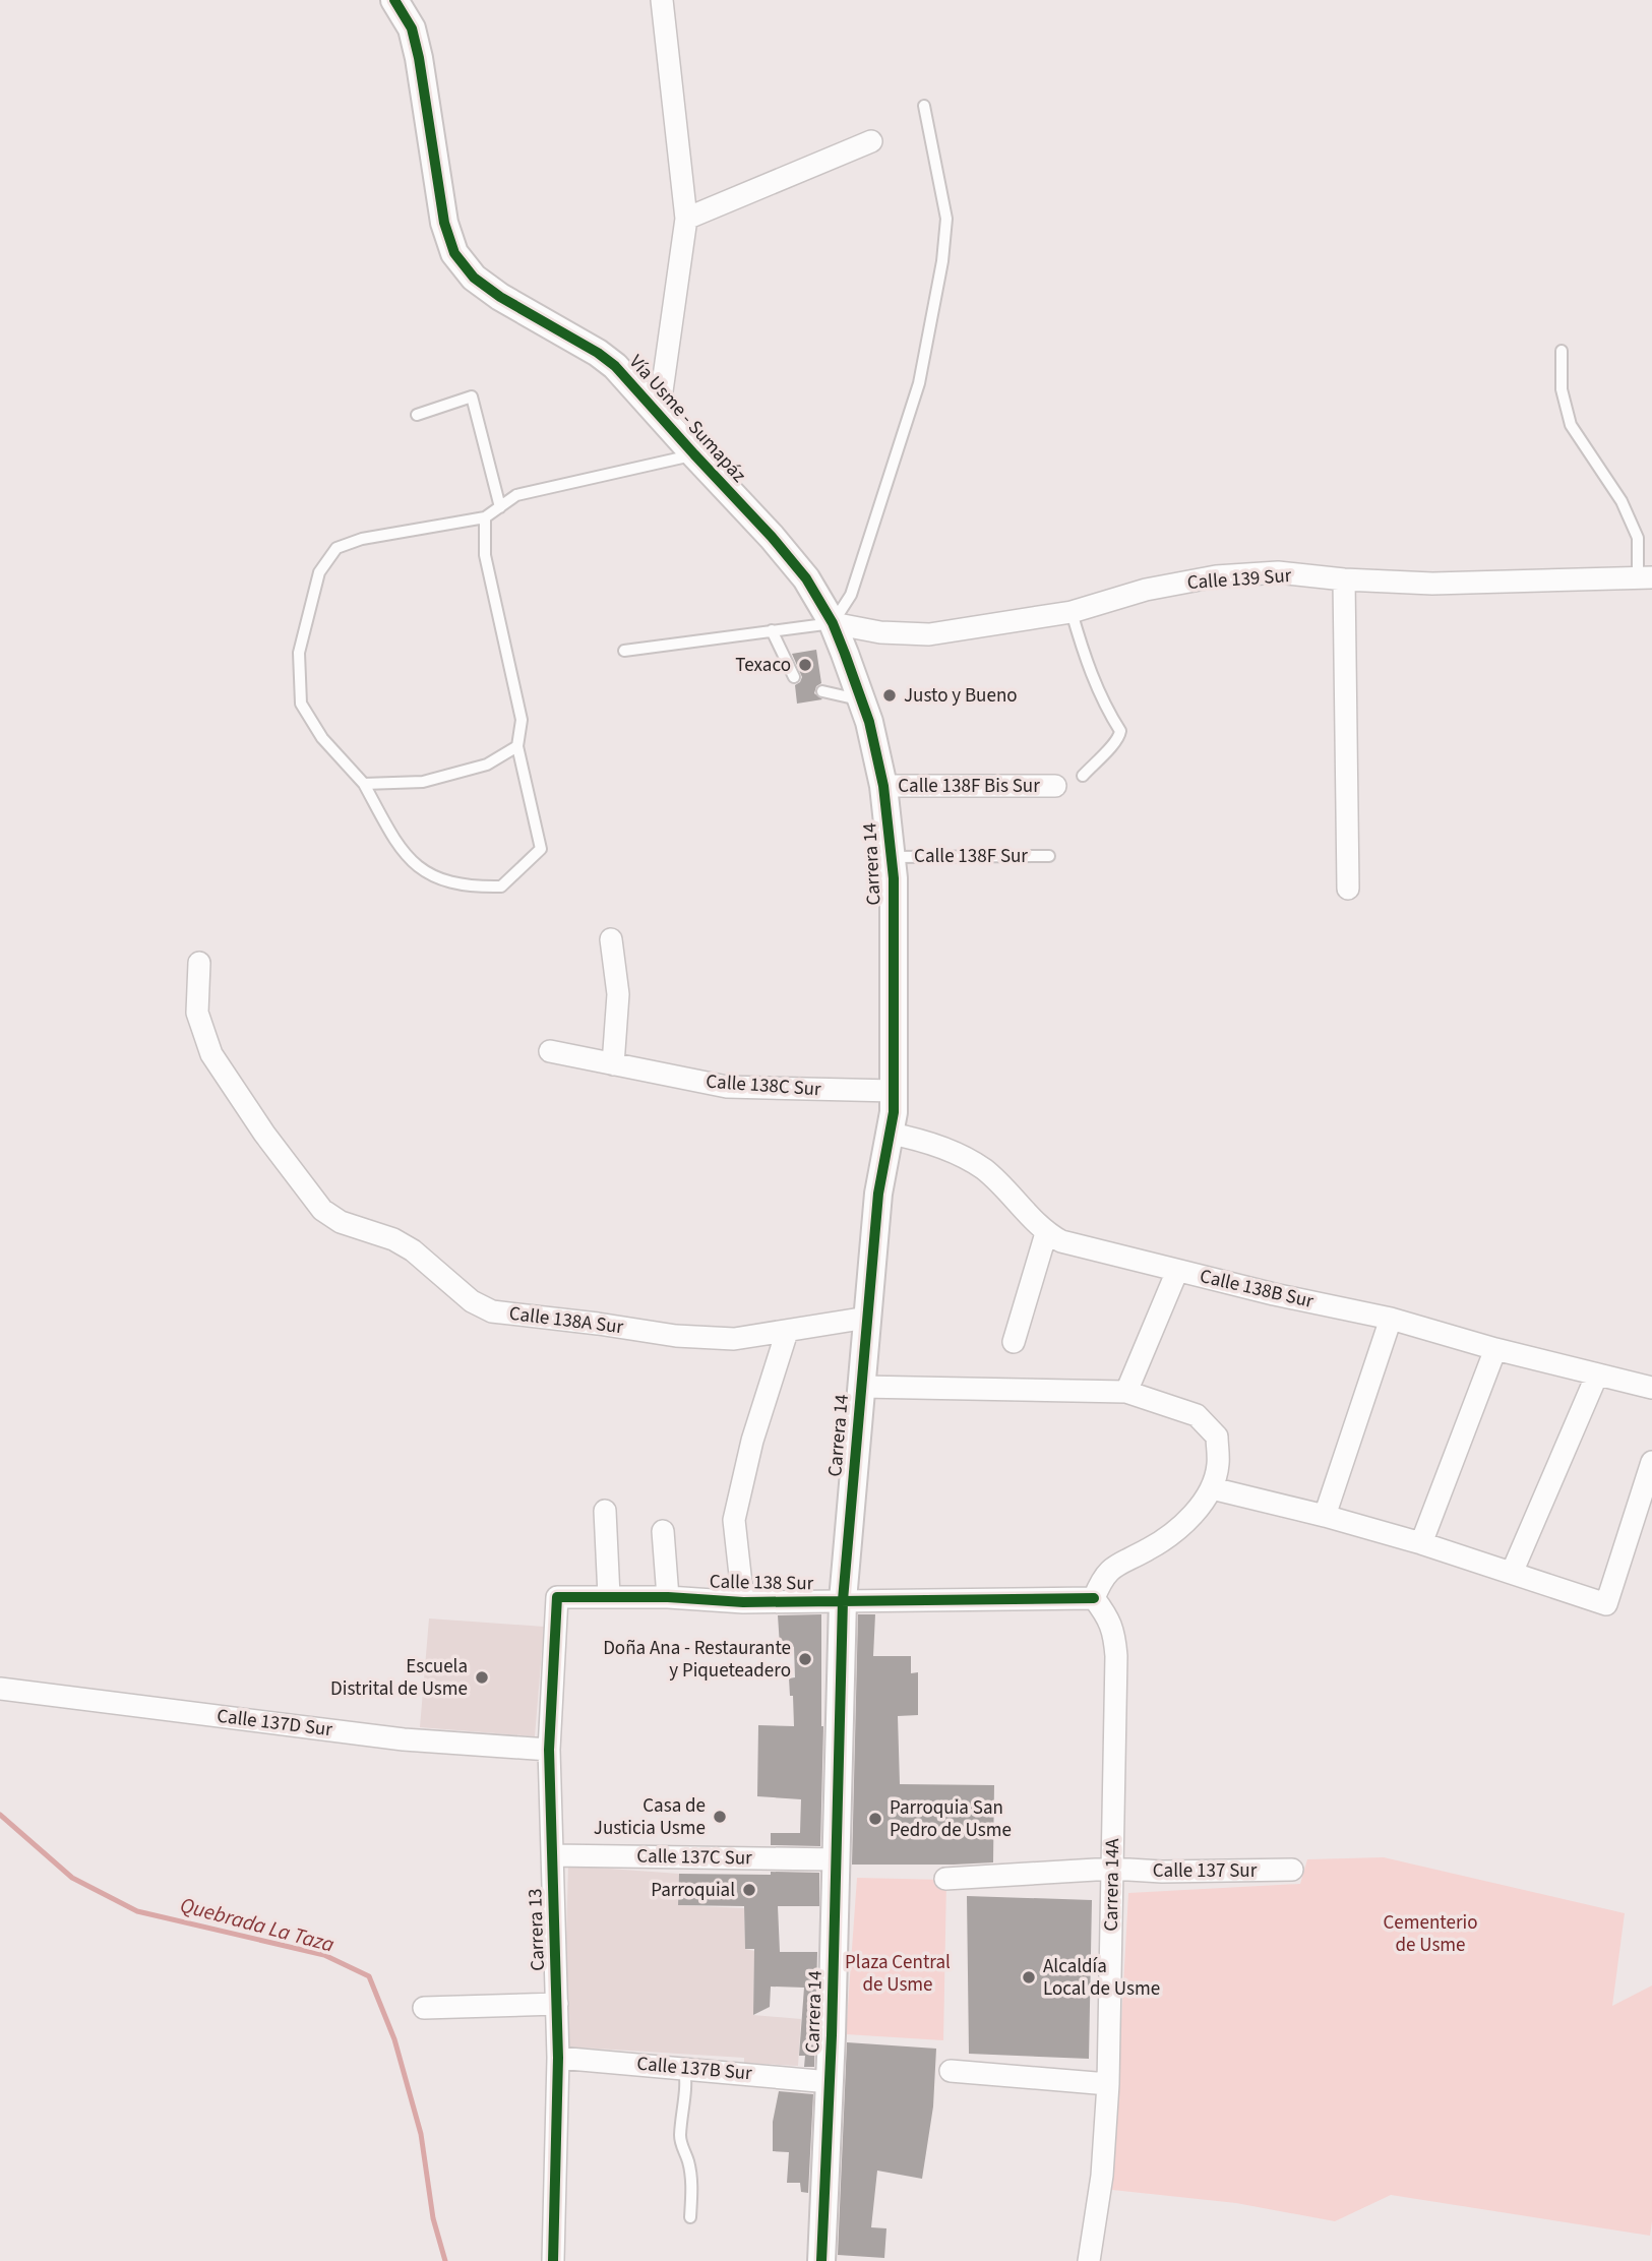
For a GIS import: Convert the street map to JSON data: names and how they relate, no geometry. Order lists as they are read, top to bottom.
{
  "streets": {
    "street": [
      "Vía Usme - Sumapáz",
      "Calle 139 Sur",
      "Calle 138F Bis Sur",
      "Carrera 14",
      "Calle 138C Sur",
      "Calle 138B Sur",
      "Calle 138A Sur",
      "Calle 138 Sur",
      "Calle 137D Sur",
      "Calle 137C Sur",
      "Calle 137 Sur",
      "Carrera 14A",
      "Carrera 13",
      "Calle 137B Sur"
    ],
    "lane": ["Calle 138F Sur"]
  },
  "crossings": [
    ["Vía Usme - Sumapáz", "Calle 139 Sur"],
    ["Vía Usme - Sumapáz", "Carrera 14"],
    ["Calle 139 Sur", "Carrera 14"],
    ["Calle 138F Bis Sur", "Carrera 14"],
    ["Calle 138F Sur", "Carrera 14"],
    ["Carrera 14", "Calle 138C Sur"],
    ["Carrera 14", "Calle 138B Sur"],
    ["Carrera 14", "Calle 138A Sur"],
    ["Carrera 14", "Calle 138 Sur"],
    ["Carrera 14", "Calle 137C Sur"],
    ["Carrera 14", "Calle 137B Sur"],
    ["Calle 138 Sur", "Carrera 14A"],
    ["Calle 138 Sur", "Carrera 13"],
    ["Calle 137D Sur", "Carrera 13"],
    ["Calle 137C Sur", "Carrera 13"],
    ["Calle 137 Sur", "Carrera 14A"],
    ["Carrera 13", "Calle 137B Sur"]
  ],
  "water": ["Quebrada La Taza"],
  "parks": ["Cementerio de Usme", "Plaza Central de Usme"],
  "places": [
    "Texaco",
    "Justo y Bueno",
    "Doña Ana - Restaurante y Piqueteadero",
    "Escuela Distrital de Usme",
    "Casa de Justicia Usme",
    "Parroquia San Pedro de Usme",
    "Parroquial",
    "Alcaldía Local de Usme"
  ]
}
